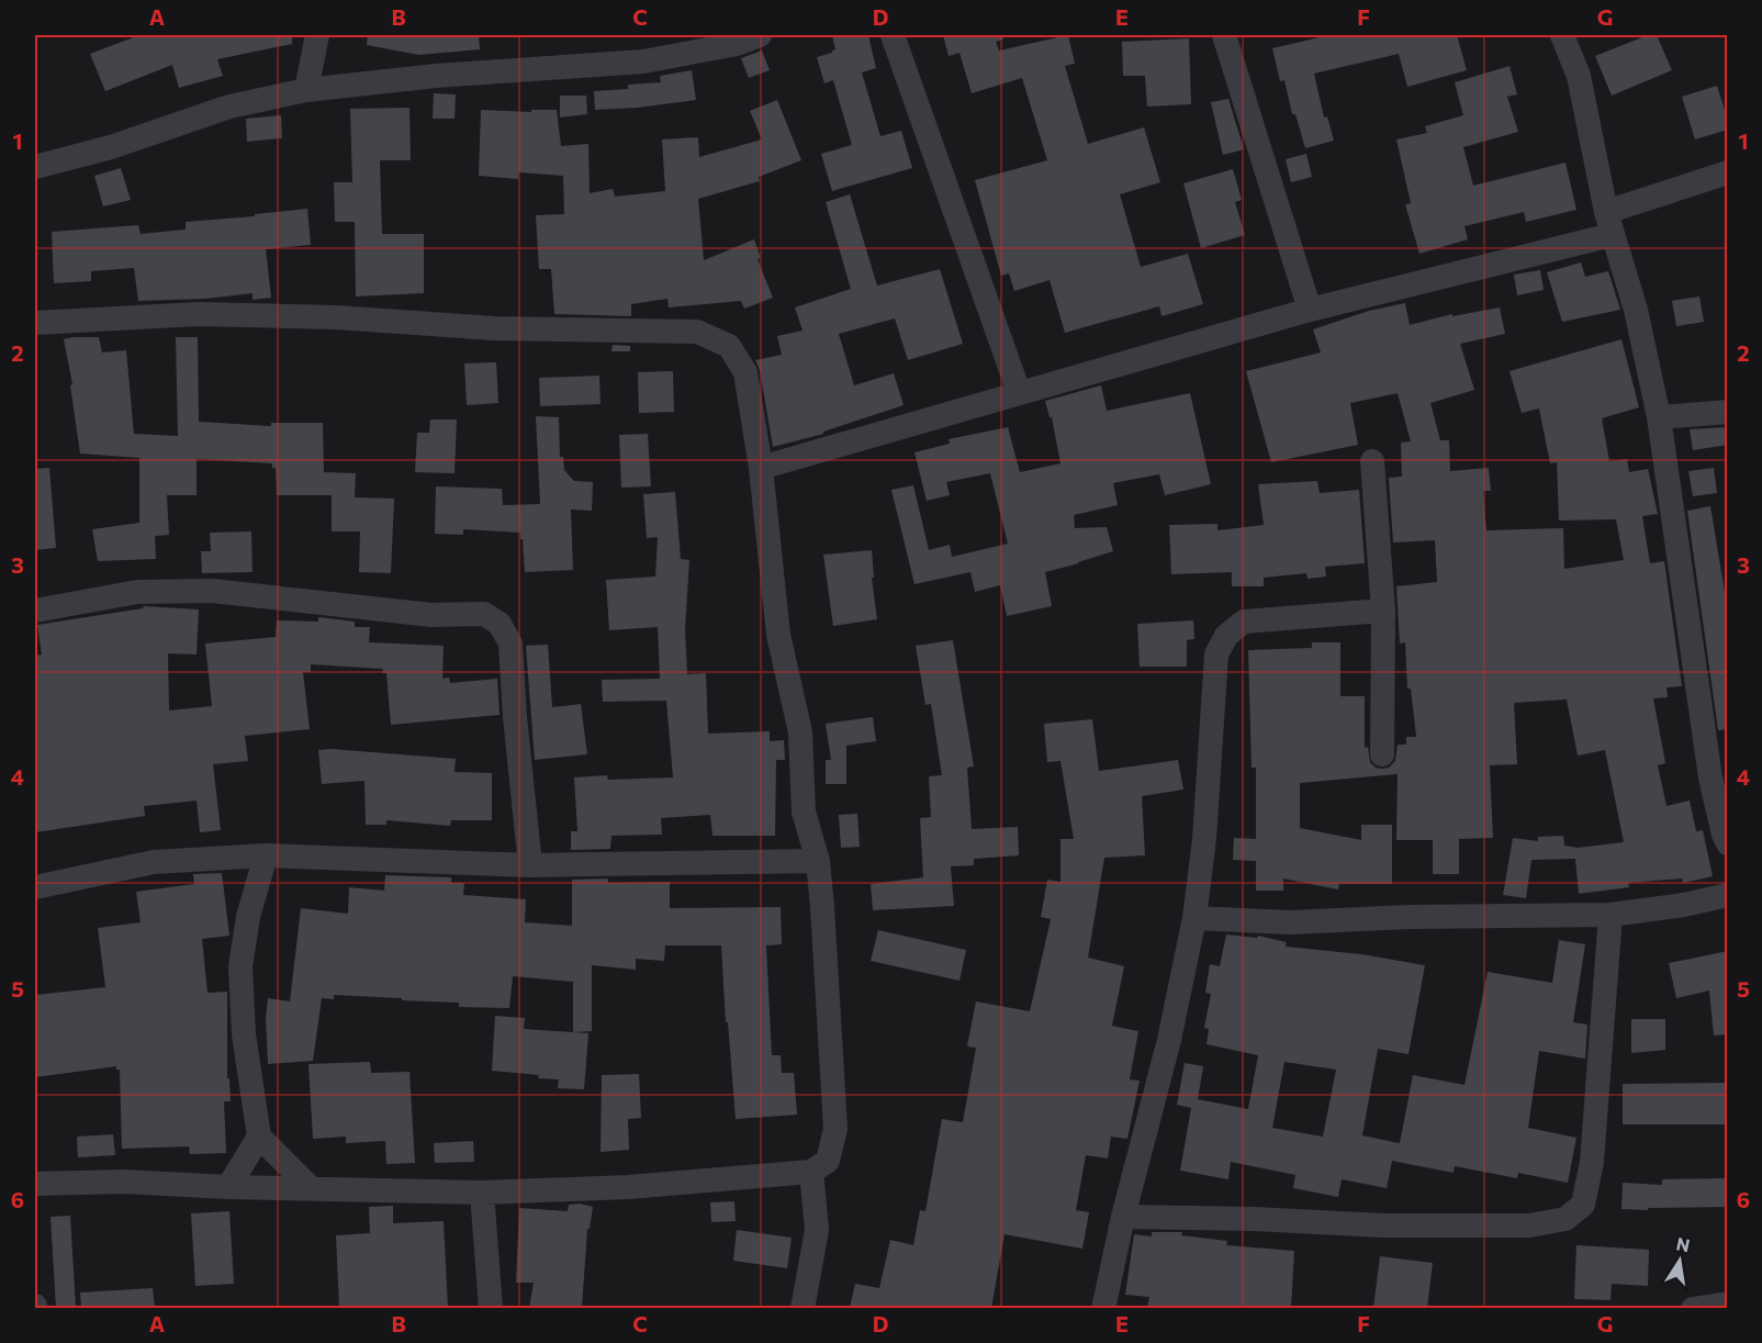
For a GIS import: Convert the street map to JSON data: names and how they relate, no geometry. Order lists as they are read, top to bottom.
{
  "north": "top",
  "grid": {
    "columns": [
      "A",
      "B",
      "C",
      "D",
      "E",
      "F",
      "G"
    ],
    "rows": [
      "1",
      "2",
      "3",
      "4",
      "5",
      "6"
    ]
  }
}
